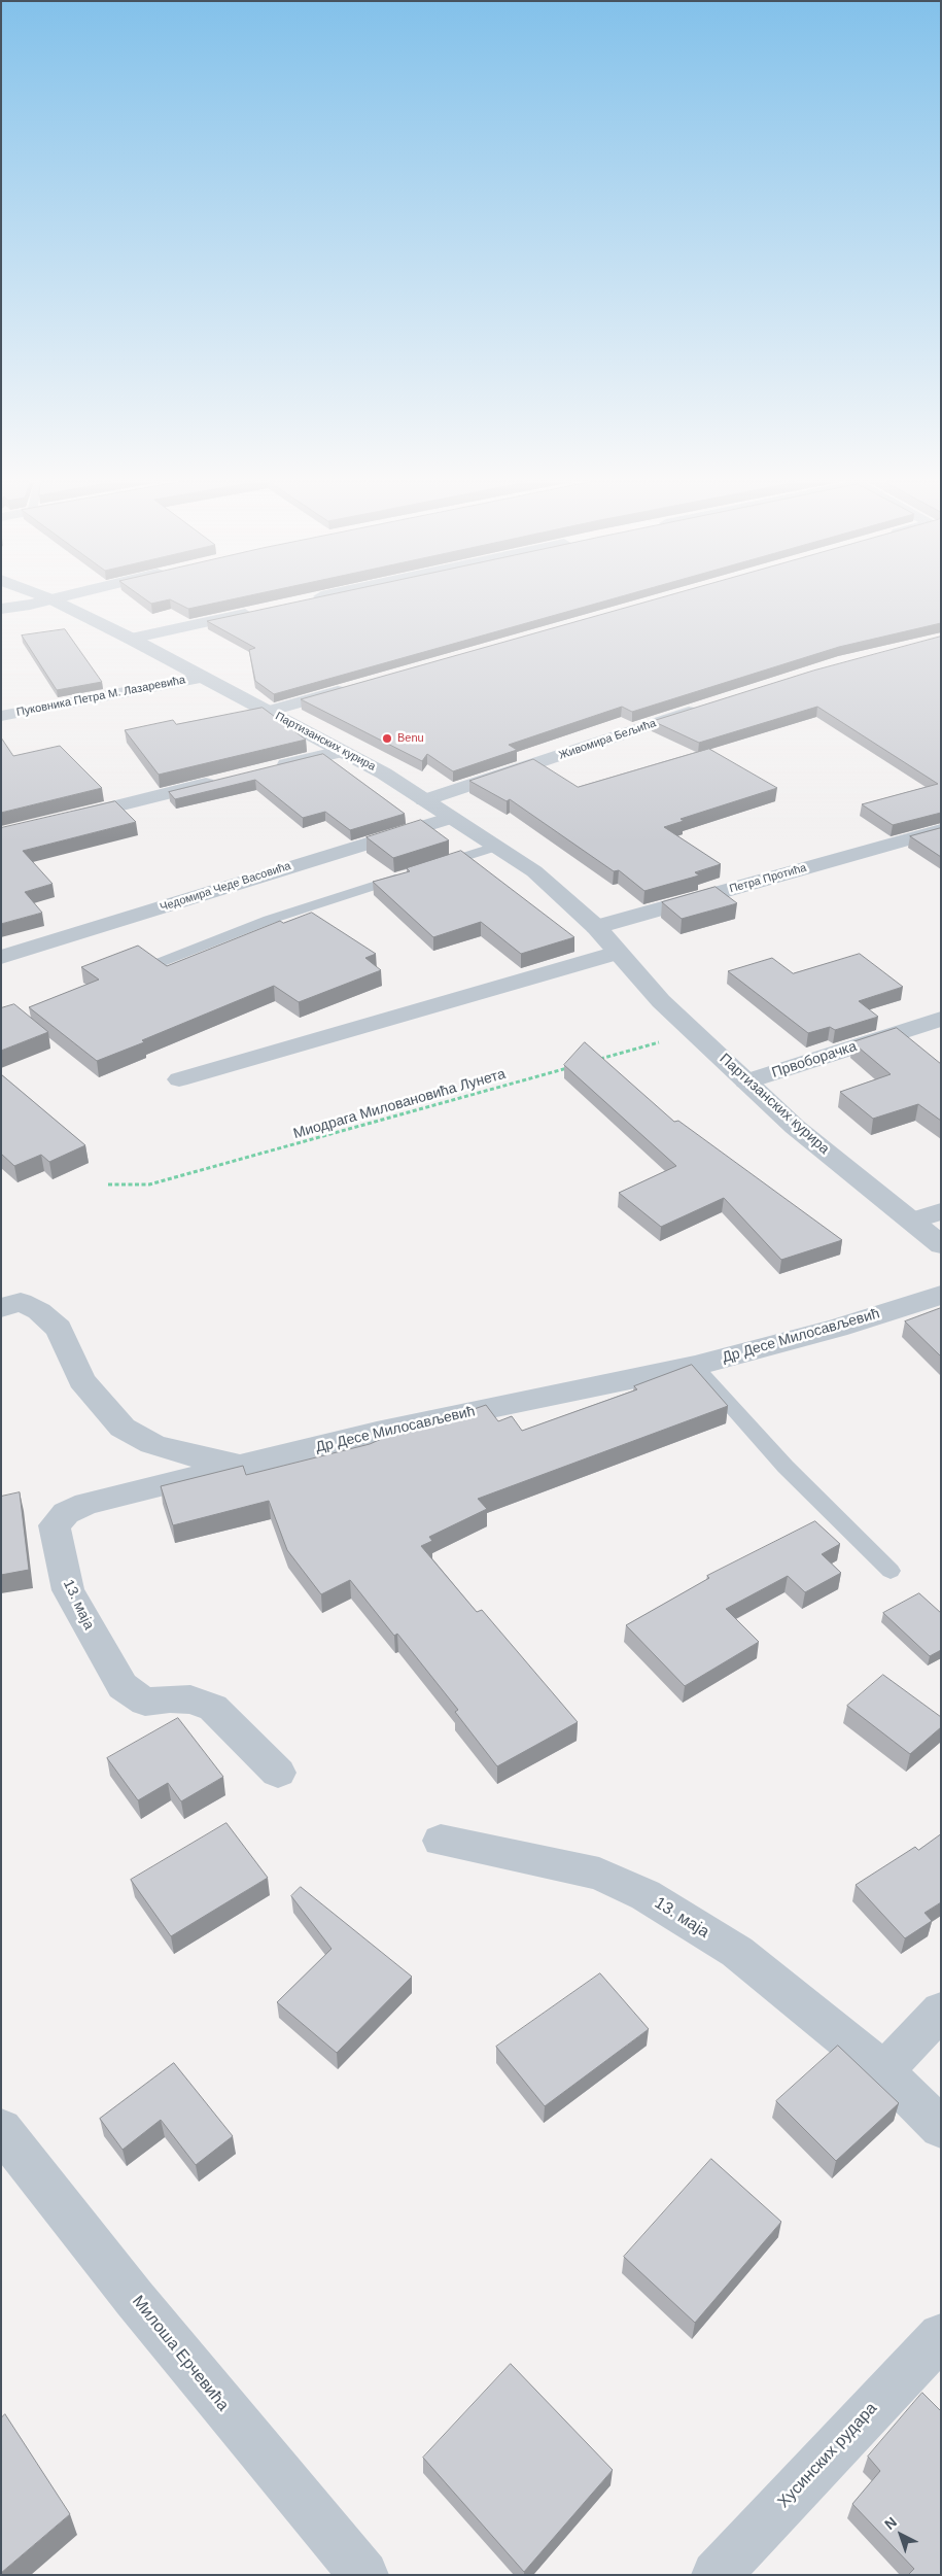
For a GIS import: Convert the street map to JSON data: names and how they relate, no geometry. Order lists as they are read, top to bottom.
{
  "streets": {
    "street": [
      "Пуковника Петра М. Лазаревића",
      "Живомира Бељића",
      "Партизанских курира",
      "Петра Протића",
      "Чедомира Чеде Васовића",
      "Првоборачка",
      "Др Десе Милосављевић",
      "13. маја",
      "Милоша Ерчевића",
      "Хусинских рудара"
    ],
    "path": ["Миодрага Миловановића Лунета"]
  },
  "crossings": [
    ["Пуковника Петра М. Лазаревића", "Партизанских курира"],
    ["Живомира Бељића", "Партизанских курира"],
    ["Партизанских курира", "Петра Протића"],
    ["Партизанских курира", "Чедомира Чеде Васовића"],
    ["Партизанских курира", "Првоборачка"],
    ["Др Десе Милосављевић", "13. маја"]
  ],
  "places": ["Benu"],
  "north": "top left"
}
